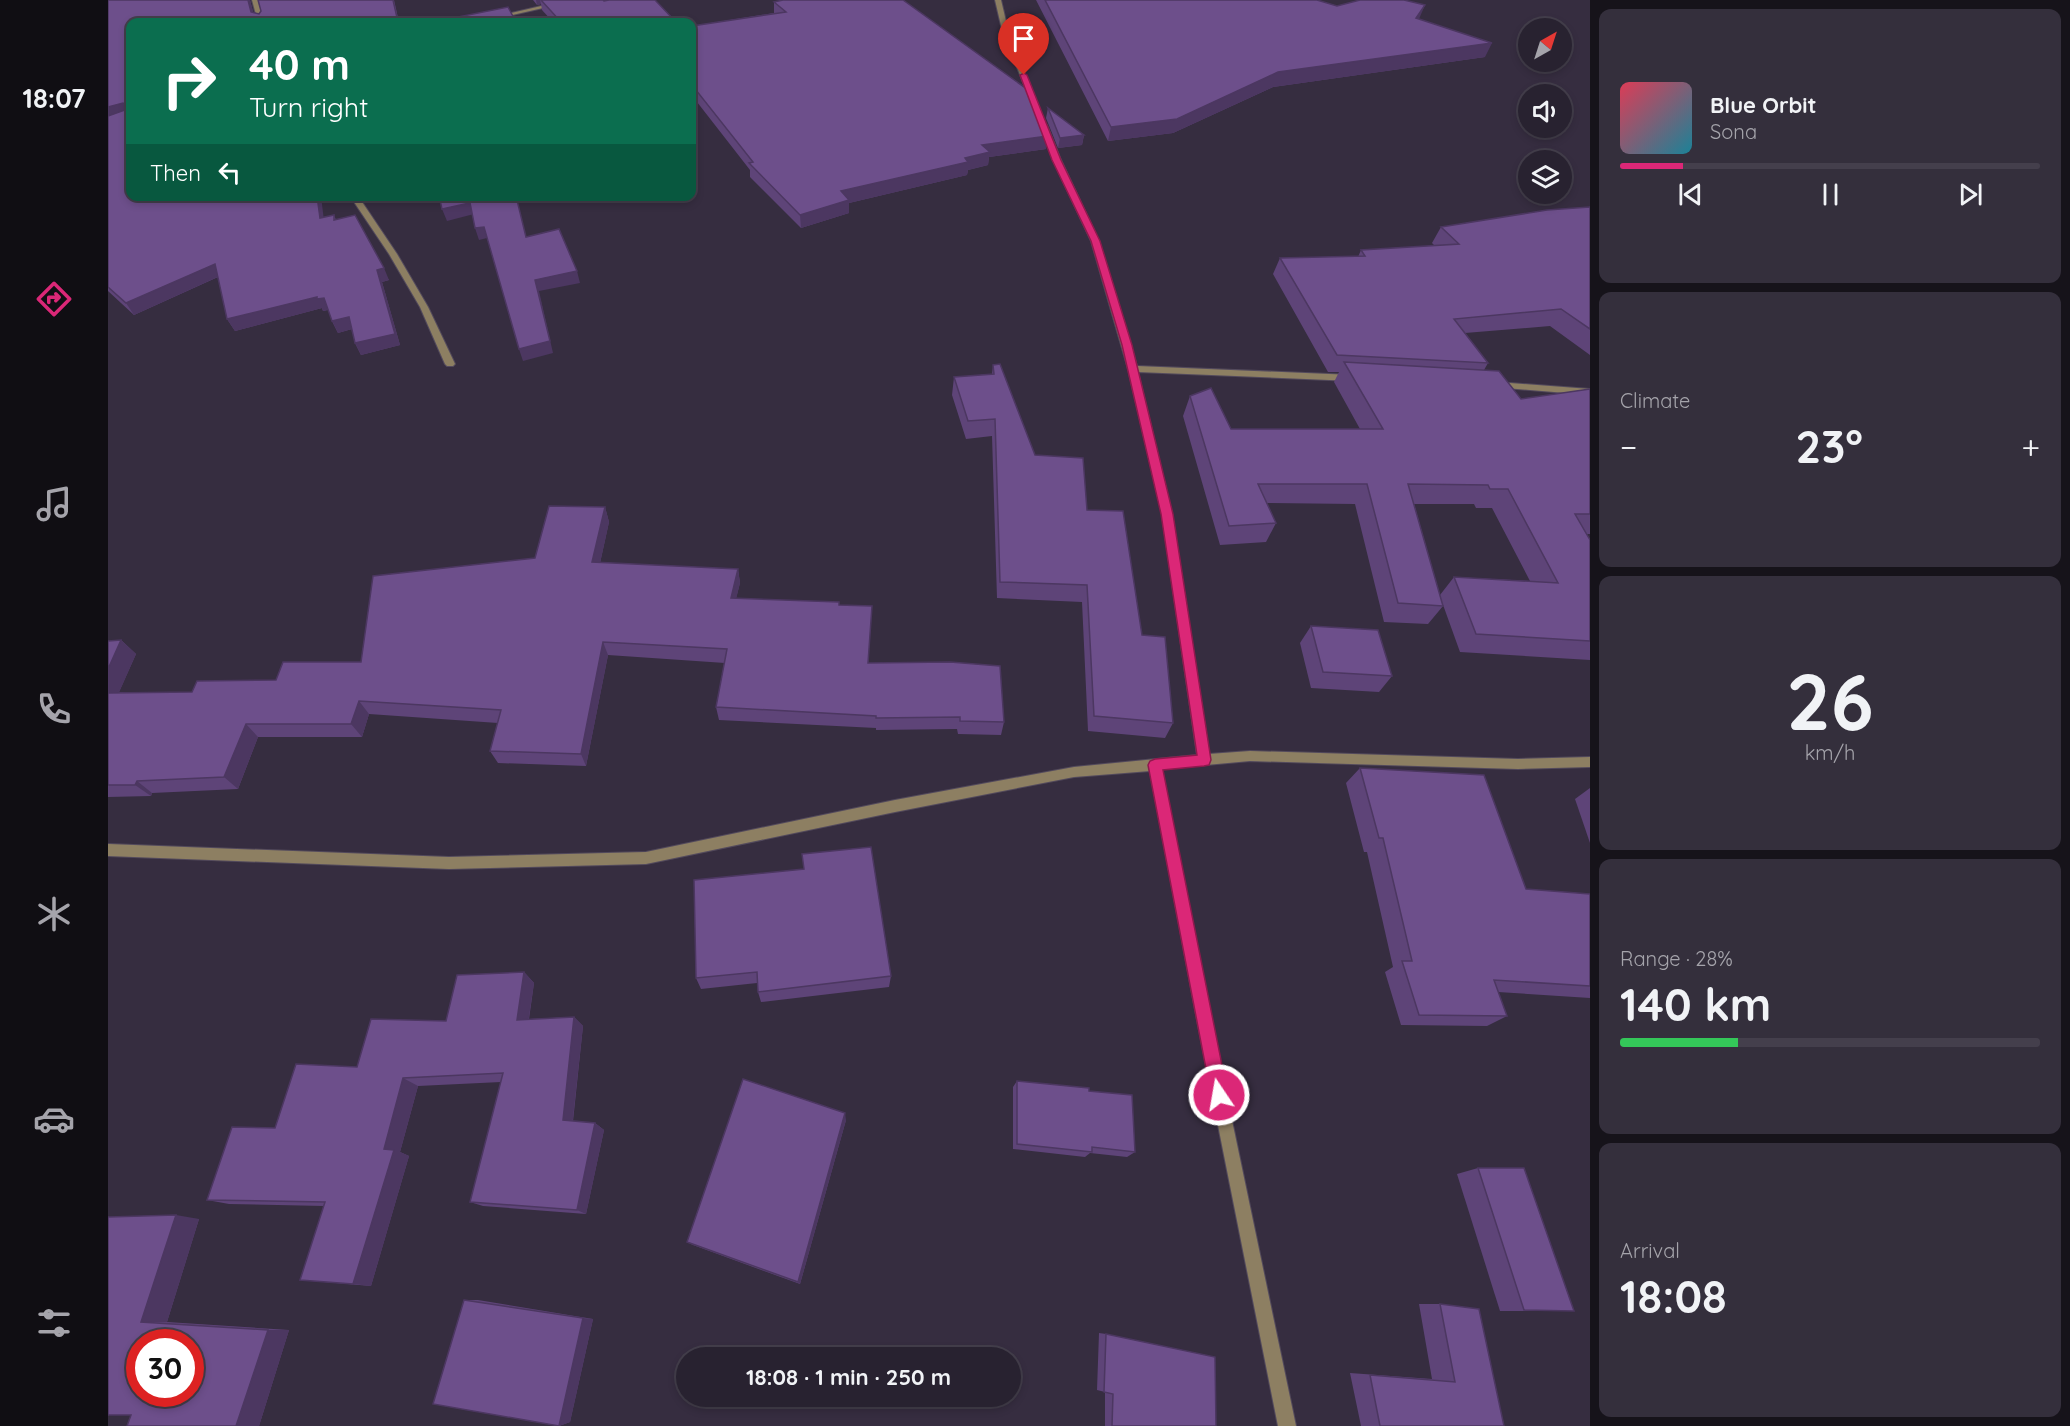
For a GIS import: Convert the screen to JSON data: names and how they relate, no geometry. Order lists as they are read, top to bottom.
{
  "north": "top right",
  "page": {
    "tabs": "18:07",
    "turn": ["40 m", "Turn right"],
    "song": ["Blue Orbit", "Sona"],
    "then": "Then",
    "tile": [
      "Climate",
      ["26", "km/h"],
      ["Range · 28%", "140 km"],
      ["Arrival", "18:08"]
    ],
    "heat": ["−", "23°", "+"],
    "limit": "30",
    "trip": "18:08 · 1 min · 250 m"
  }
}
